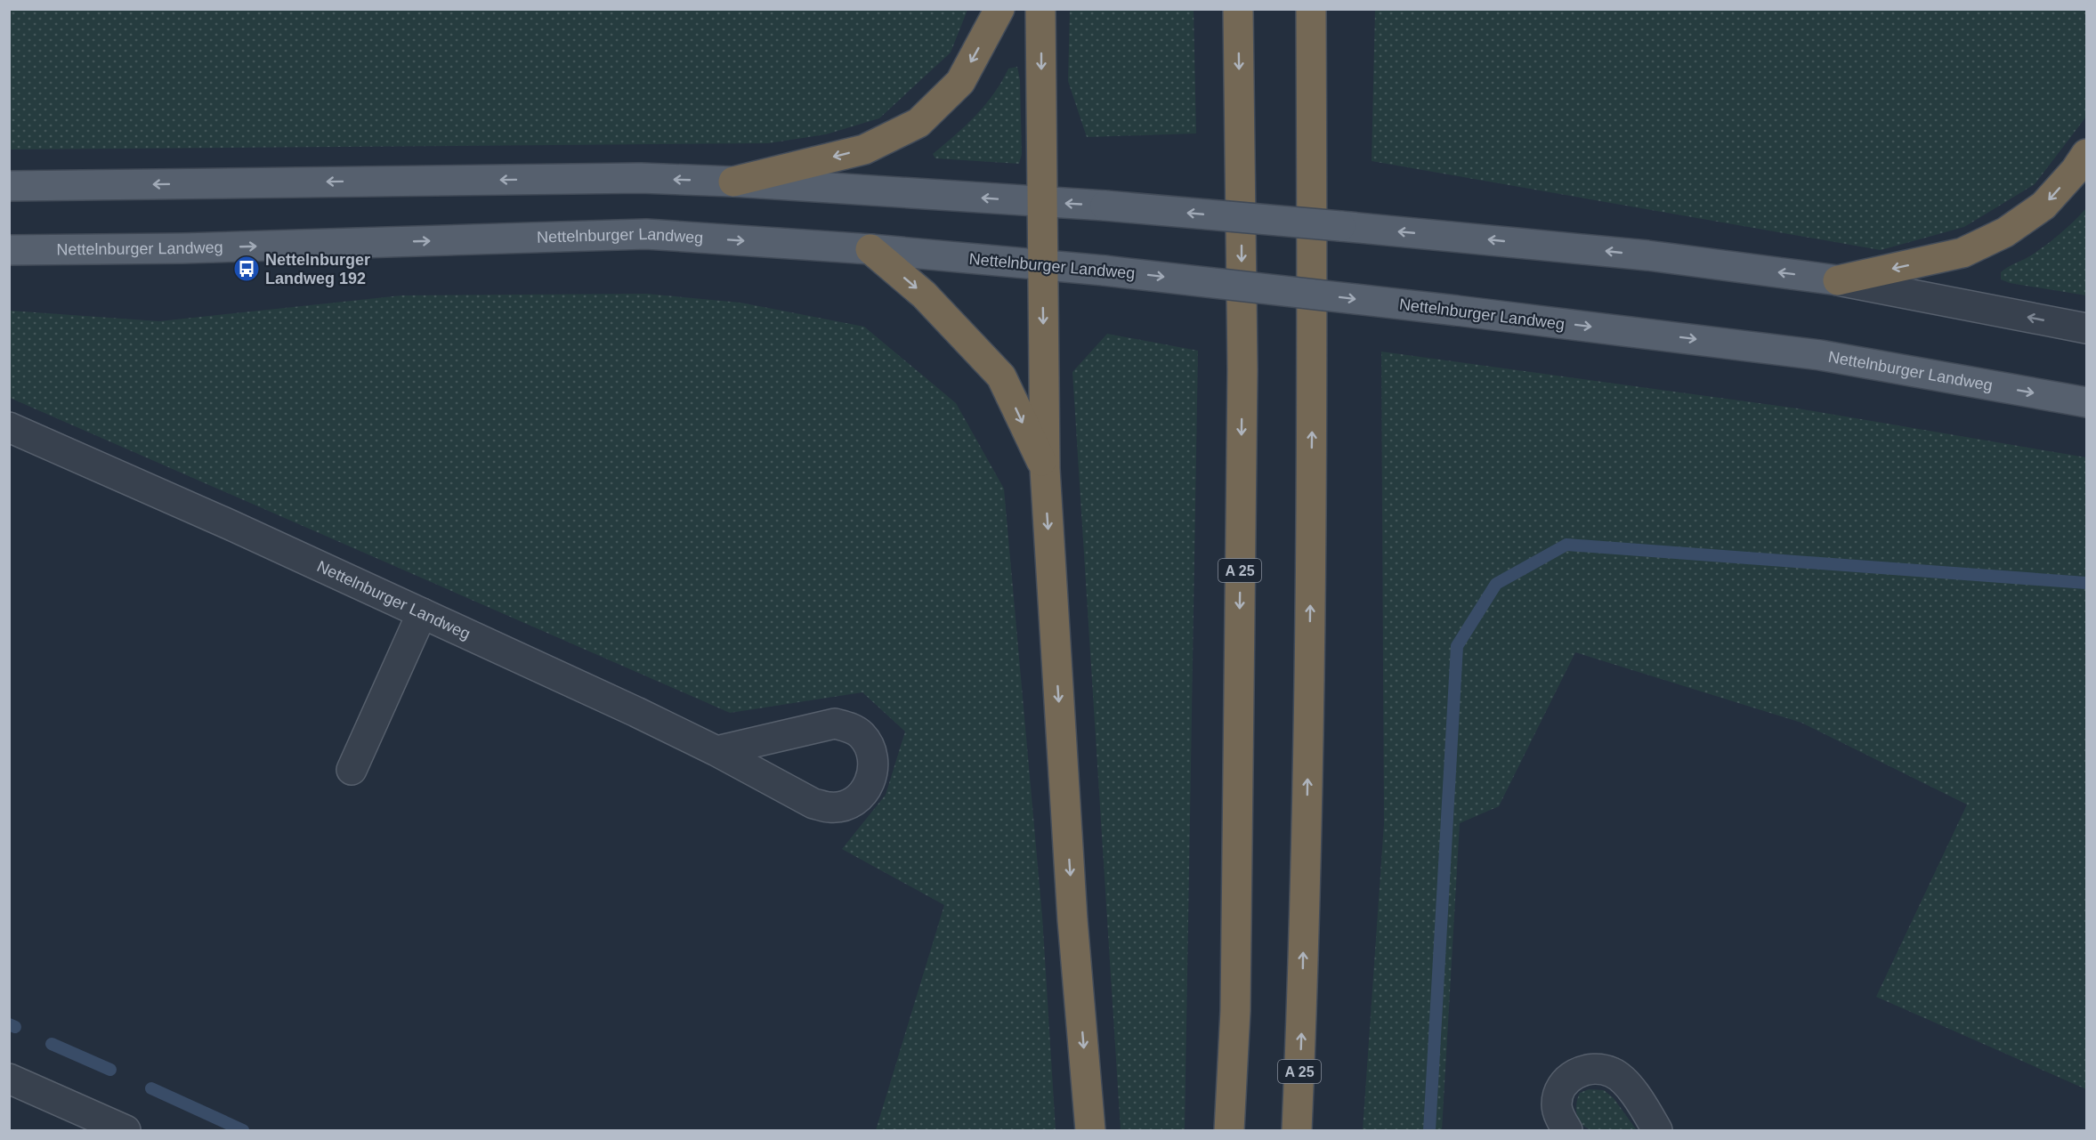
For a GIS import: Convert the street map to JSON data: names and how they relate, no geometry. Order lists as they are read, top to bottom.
{
  "streets": {
    "highway": ["A 25"],
    "main road": ["Nettelnburger Landweg"]
  },
  "places": {
    "bus stop": ["Nettelnburger Landweg 192"]
  }
}
